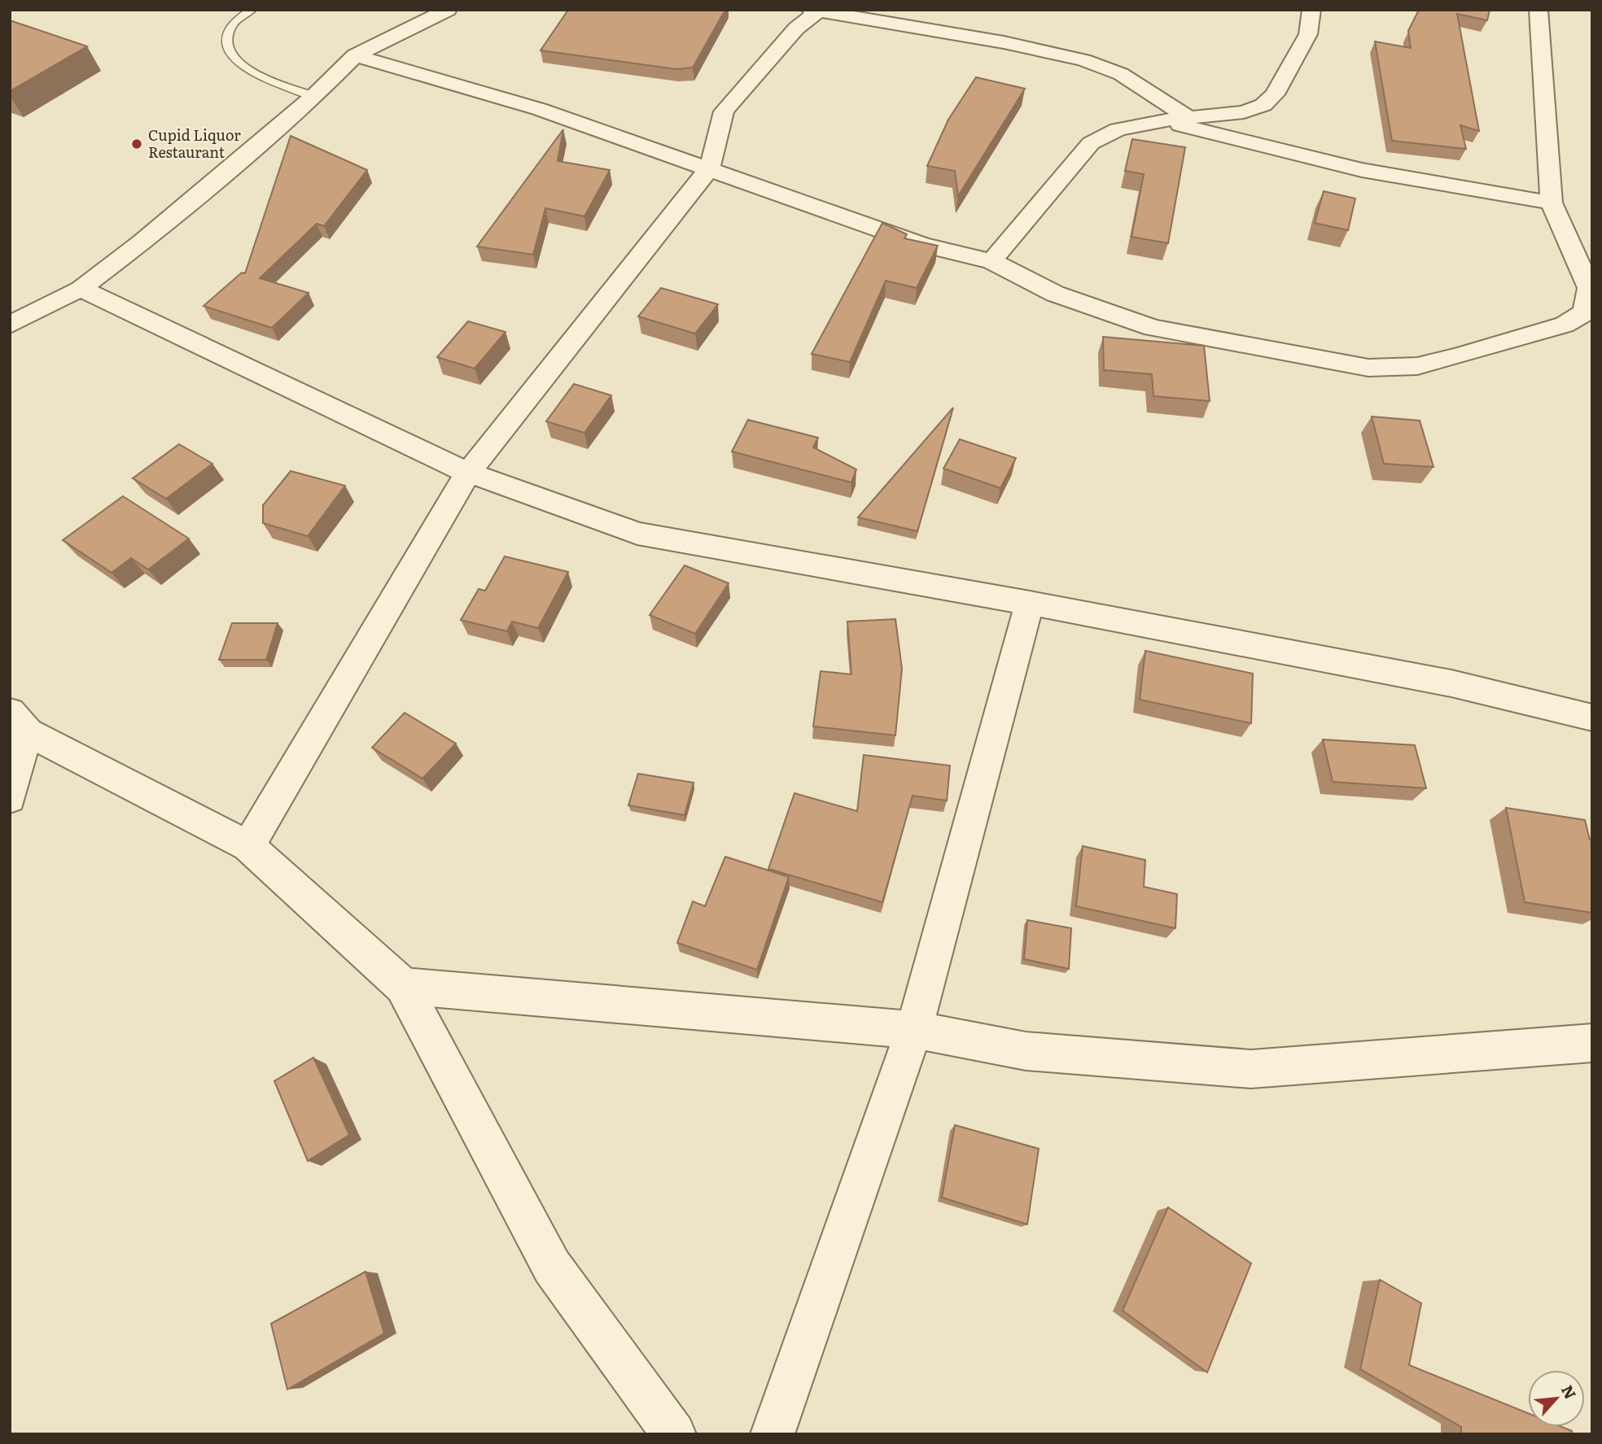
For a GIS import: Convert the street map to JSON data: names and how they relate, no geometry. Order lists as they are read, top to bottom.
{
  "places": ["Cupid Liquor Restaurant"],
  "north": "top right"
}
